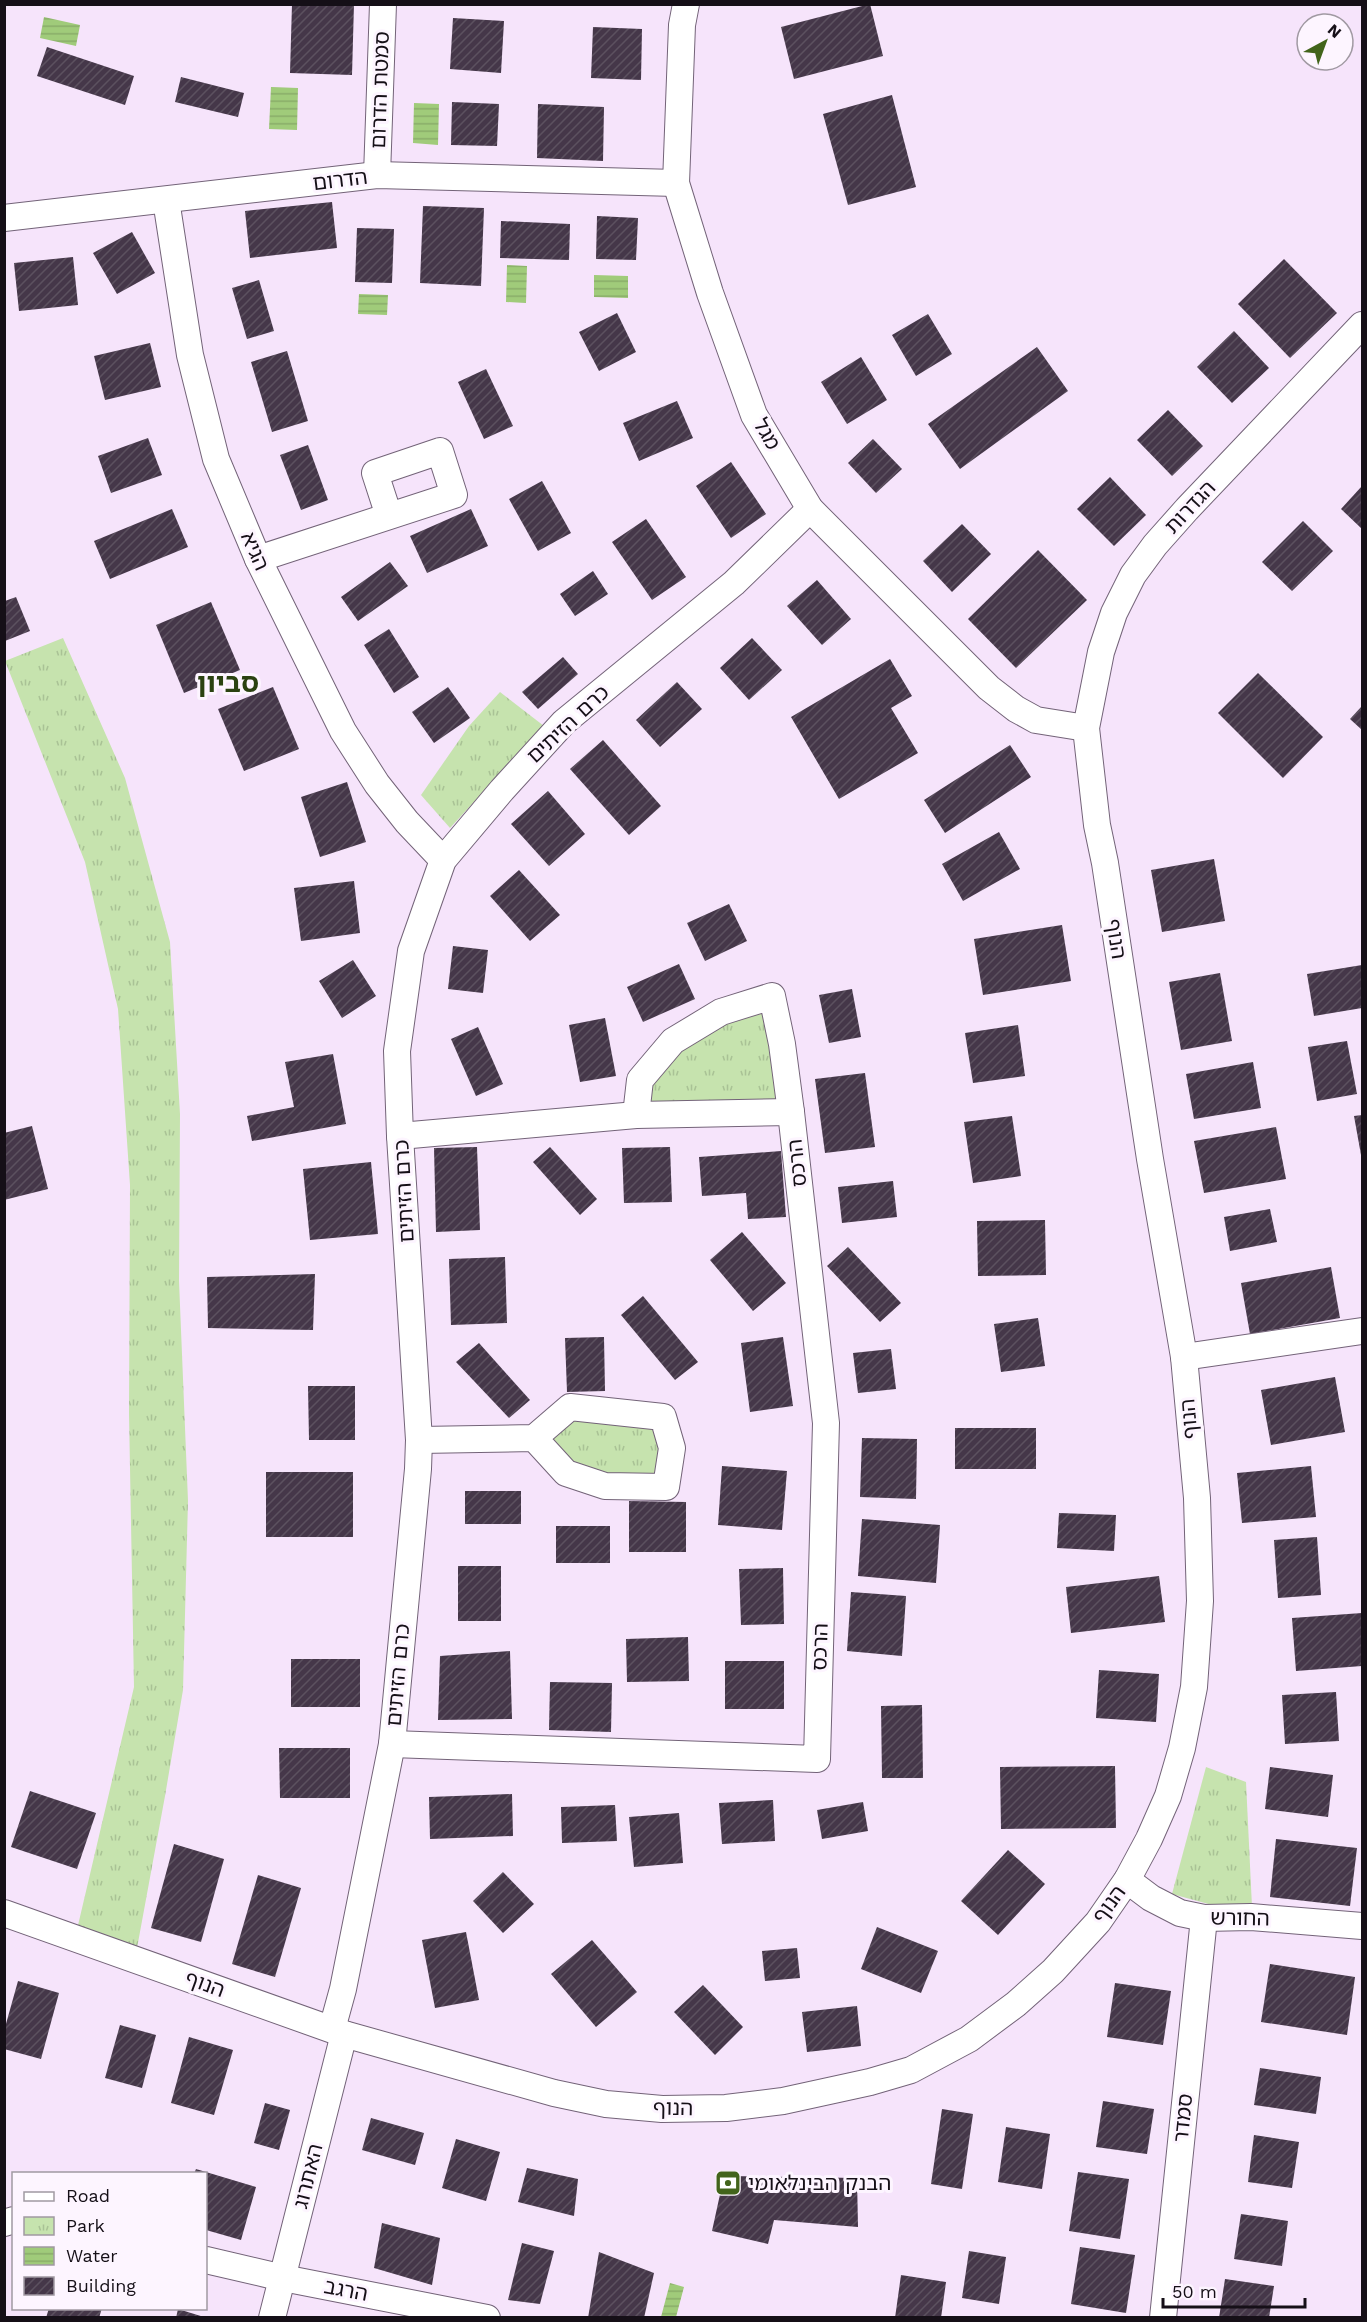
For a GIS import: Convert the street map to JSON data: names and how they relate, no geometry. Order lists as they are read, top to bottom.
{
  "streets": {
    "street": [
      "סמטת הדרום",
      "הדרום",
      "מגל",
      "הגדרות",
      "הגיא",
      "כרם הזיתים",
      "הנוף",
      "הרכס",
      "החורש",
      "סמדר",
      "האתרוג",
      "הרגב"
    ]
  },
  "crossings": [
    ["סמטת הדרום", "הדרום"],
    ["הדרום", "מגל"],
    ["הדרום", "הגיא"],
    ["מגל", "הגדרות"],
    ["מגל", "כרם הזיתים"],
    ["מגל", "הנוף"],
    ["הגדרות", "הנוף"],
    ["הגיא", "כרם הזיתים"],
    ["כרם הזיתים", "הנוף"],
    ["כרם הזיתים", "הרכס"],
    ["כרם הזיתים", "האתרוג"],
    ["הנוף", "החורש"],
    ["הנוף", "האתרוג"],
    ["החורש", "סמדר"],
    ["האתרוג", "הרגב"]
  ],
  "districts": ["סביון"],
  "places": {
    "bank": ["הבנק הבינלאומי"]
  },
  "legend": [
    "Road",
    "Park",
    "Water",
    "Building"
  ],
  "scale_bar": "50 m",
  "north": "top right"
}
